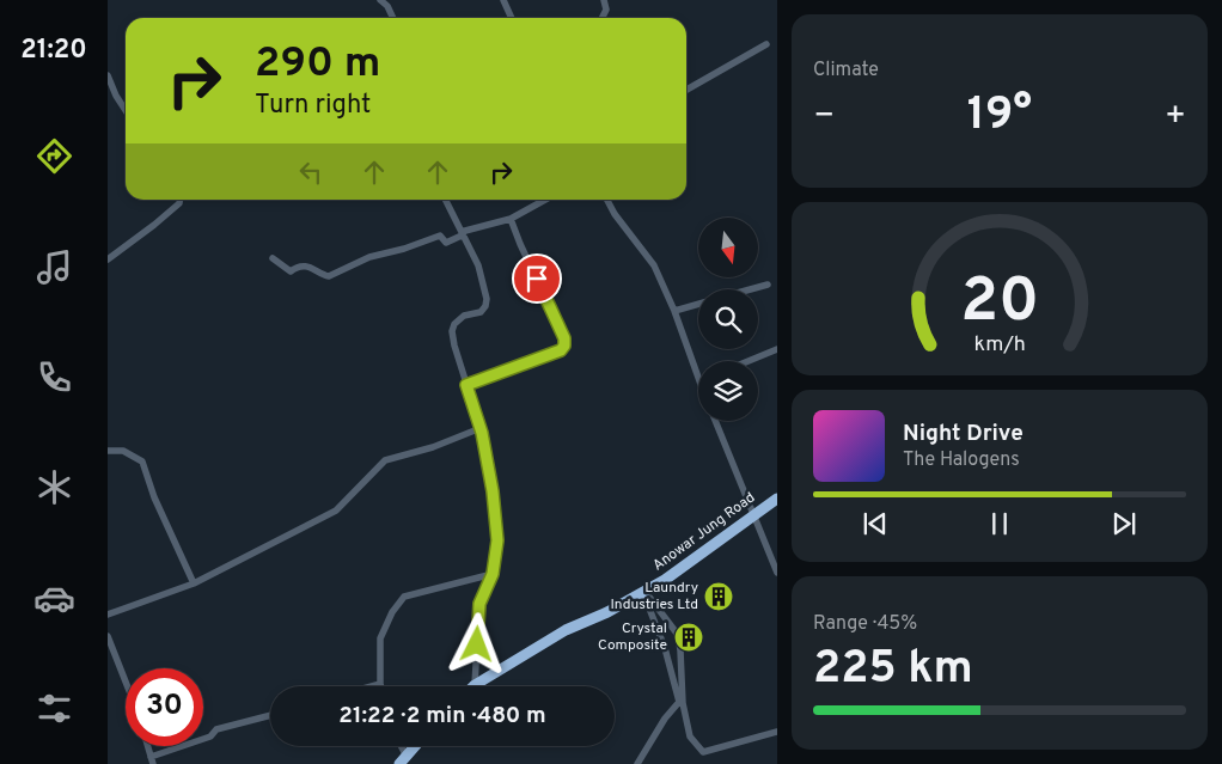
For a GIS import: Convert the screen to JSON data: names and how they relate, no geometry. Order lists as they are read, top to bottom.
{
  "streets": {
    "highway": ["Anowar Jung Road"]
  },
  "places": {
    "building": ["Laundry Industries Ltd", "Crystal Composite"]
  },
  "north": "bottom",
  "page": {
    "tabs": "21:20",
    "tile": [
      "Climate",
      ["Range · 45%", "225 km"]
    ],
    "turn": ["290 m", "Turn right"],
    "heat": ["−", "19°", "+"],
    "song": ["Night Drive", "The Halogens"],
    "limit": "30",
    "trip": "21:22 · 2 min · 480 m",
    "gauge": ["20", "km/h"]
  }
}
